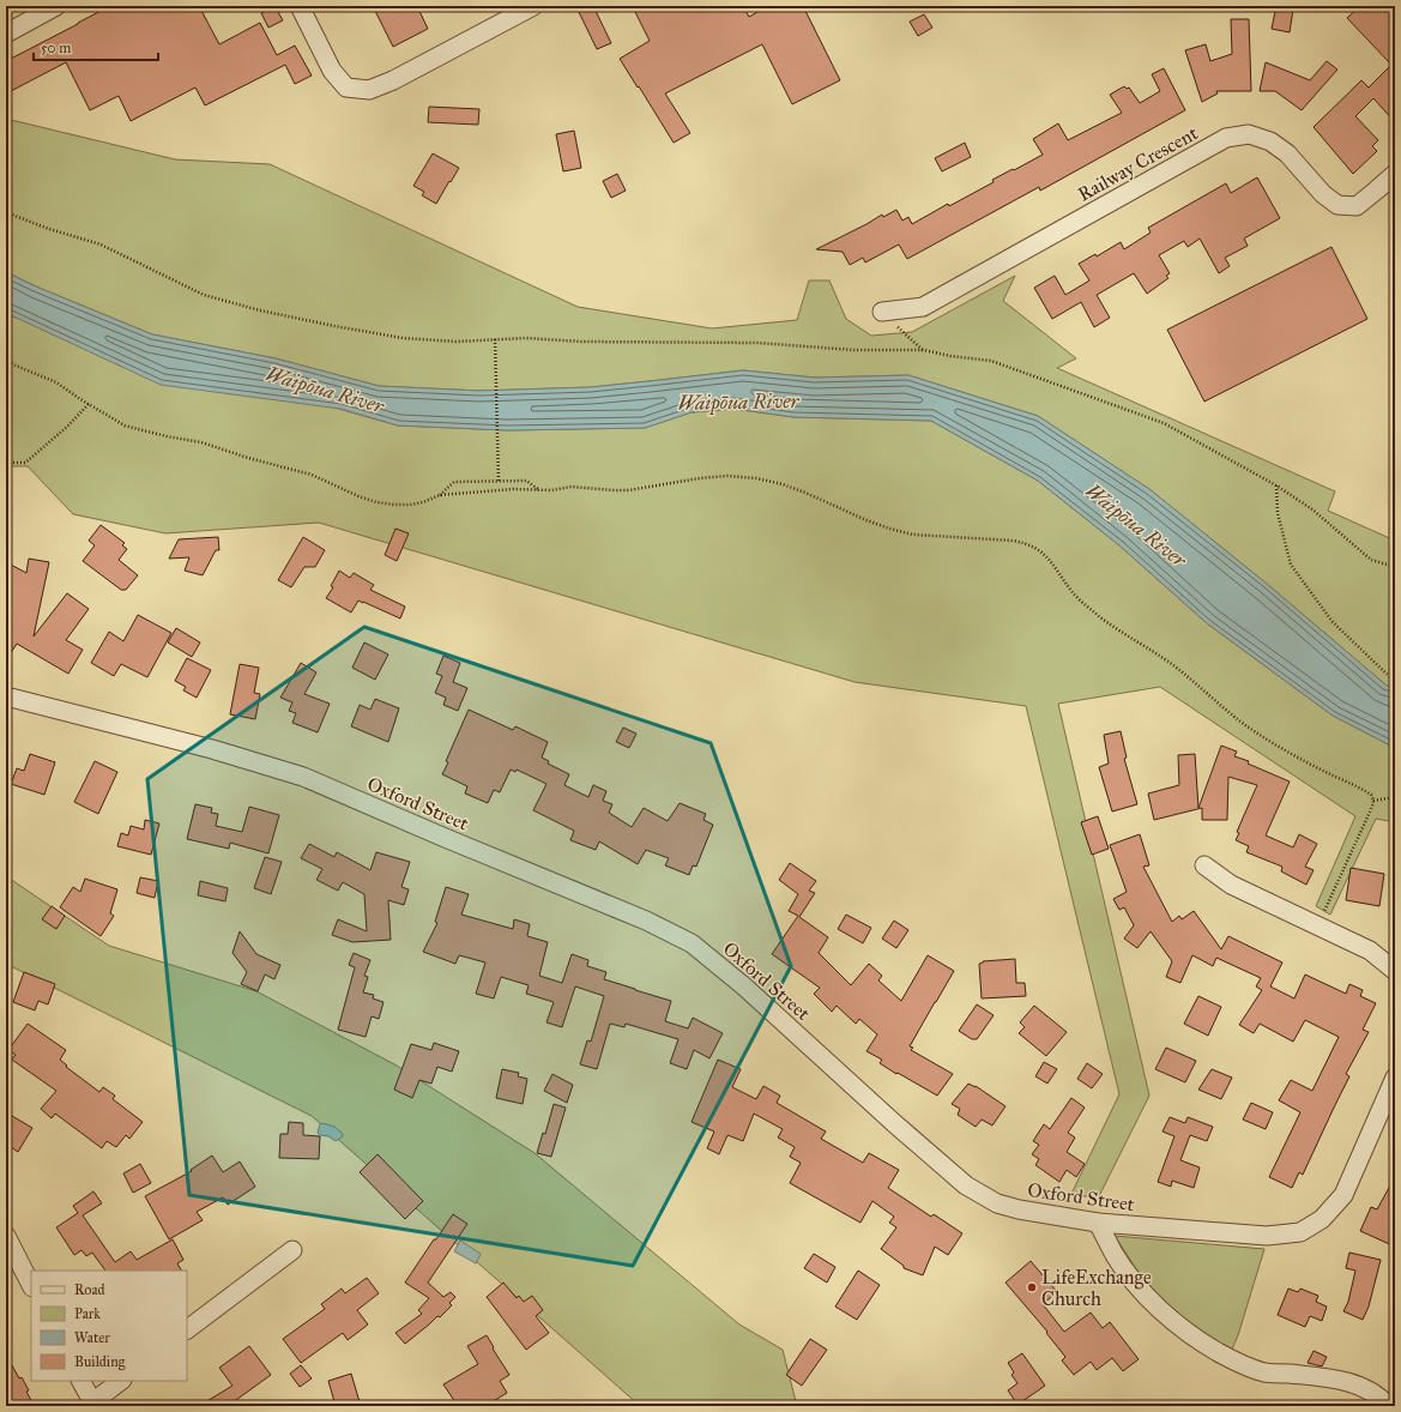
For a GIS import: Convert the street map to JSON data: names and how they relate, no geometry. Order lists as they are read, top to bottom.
{
  "streets": {
    "street": ["Railway Crescent", "Oxford Street"]
  },
  "water": ["Waipōua River"],
  "places": ["LifeExchange Church"],
  "legend": [
    "Road",
    "Park",
    "Water",
    "Building"
  ],
  "scale_bar": "50 m"
}
